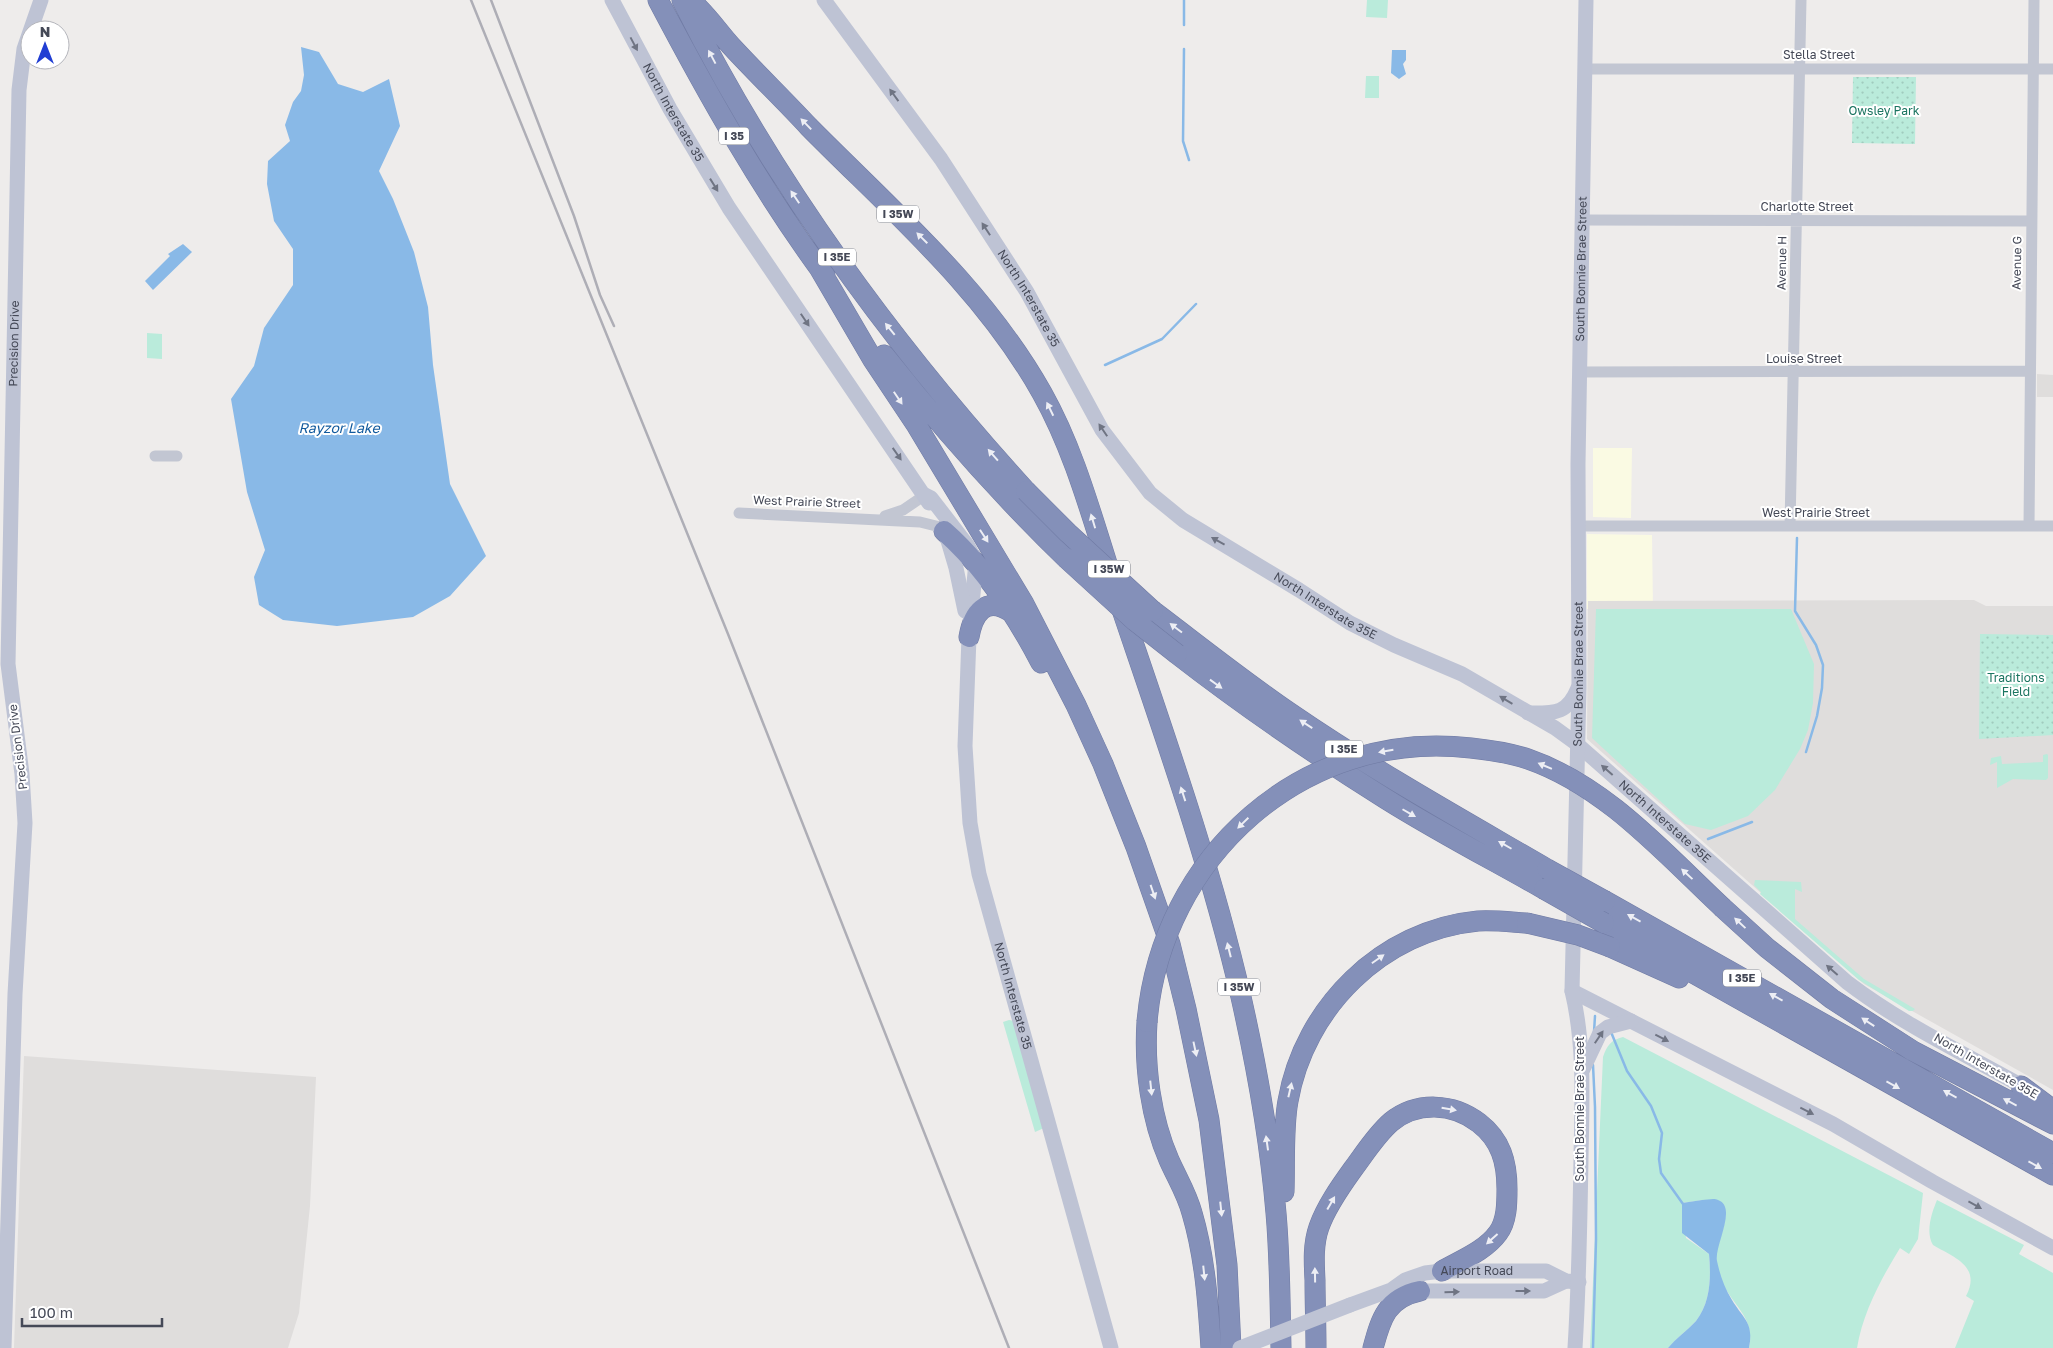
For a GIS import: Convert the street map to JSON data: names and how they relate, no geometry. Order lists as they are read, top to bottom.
{
  "streets": {
    "highway": ["I 35", "I 35W", "I 35E"],
    "main road": [
      "North Interstate 35",
      "South Bonnie Brae Street",
      "Precision Drive",
      "North Interstate 35E",
      "Airport Road"
    ],
    "street": [
      "Stella Street",
      "Charlotte Street",
      "Avenue H",
      "Avenue G",
      "Louise Street",
      "West Prairie Street"
    ]
  },
  "crossings": [
    ["Stella Street", "Avenue H"],
    ["Stella Street", "Avenue G"],
    ["Stella Street", "South Bonnie Brae Street"],
    ["North Interstate 35", "West Prairie Street"],
    ["North Interstate 35", "North Interstate 35E"],
    ["I 35", "I 35E"],
    ["Charlotte Street", "Avenue H"],
    ["Charlotte Street", "Avenue G"],
    ["Charlotte Street", "South Bonnie Brae Street"],
    ["Avenue H", "Louise Street"],
    ["Avenue H", "West Prairie Street"],
    ["Avenue G", "Louise Street"],
    ["Avenue G", "West Prairie Street"],
    ["South Bonnie Brae Street", "Louise Street"],
    ["South Bonnie Brae Street", "West Prairie Street"],
    ["South Bonnie Brae Street", "North Interstate 35E"],
    ["South Bonnie Brae Street", "Airport Road"]
  ],
  "one_way": ["North Interstate 35E"],
  "water": ["Rayzor Lake"],
  "parks": ["Owsley Park", "Traditions Field"],
  "scale_bar": "100 m",
  "north": "top"
}
